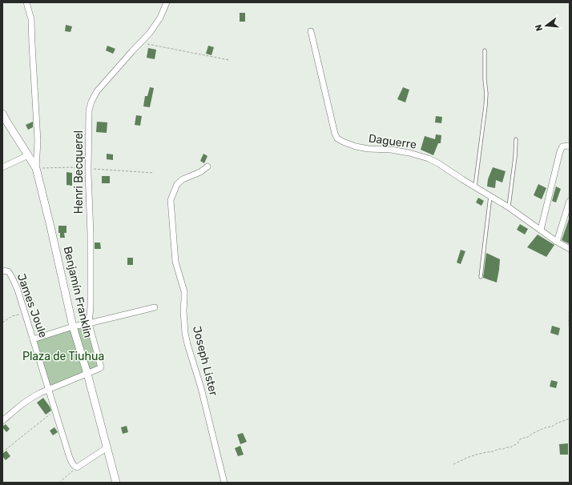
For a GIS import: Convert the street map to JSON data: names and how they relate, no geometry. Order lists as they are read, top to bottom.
{
  "streets": {
    "street": [
      "Daguerre",
      "Henri Becquerel",
      "Benjamín Franklin",
      "James Joule",
      "Joseph Lister"
    ]
  },
  "crossings": [
    ["Henri Becquerel", "Benjamín Franklin"]
  ],
  "parks": ["Plaza de Tiuhua"],
  "north": "left"
}
